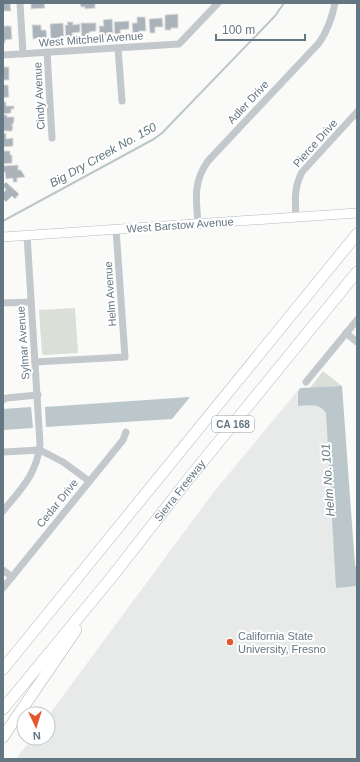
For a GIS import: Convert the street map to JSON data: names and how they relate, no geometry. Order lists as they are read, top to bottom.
{
  "streets": {
    "highway": ["CA 168", "Sierra Freeway"],
    "main road": ["West Barstow Avenue"],
    "street": [
      "West Mitchell Avenue",
      "Cindy Avenue",
      "Adler Drive",
      "Pierce Drive",
      "Helm Avenue",
      "Sylmar Avenue",
      "Cedar Drive"
    ]
  },
  "crossings": [
    ["West Mitchell Avenue", "Cindy Avenue"],
    ["Adler Drive", "West Barstow Avenue"],
    ["Pierce Drive", "West Barstow Avenue"],
    ["West Barstow Avenue", "Helm Avenue"],
    ["West Barstow Avenue", "Sylmar Avenue"],
    ["Helm Avenue", "Sylmar Avenue"]
  ],
  "water": ["Big Dry Creek No. 150", "Helm No. 101"],
  "places": ["California State University, Fresno"],
  "scale_bar": "100 m",
  "north": "bottom"
}
